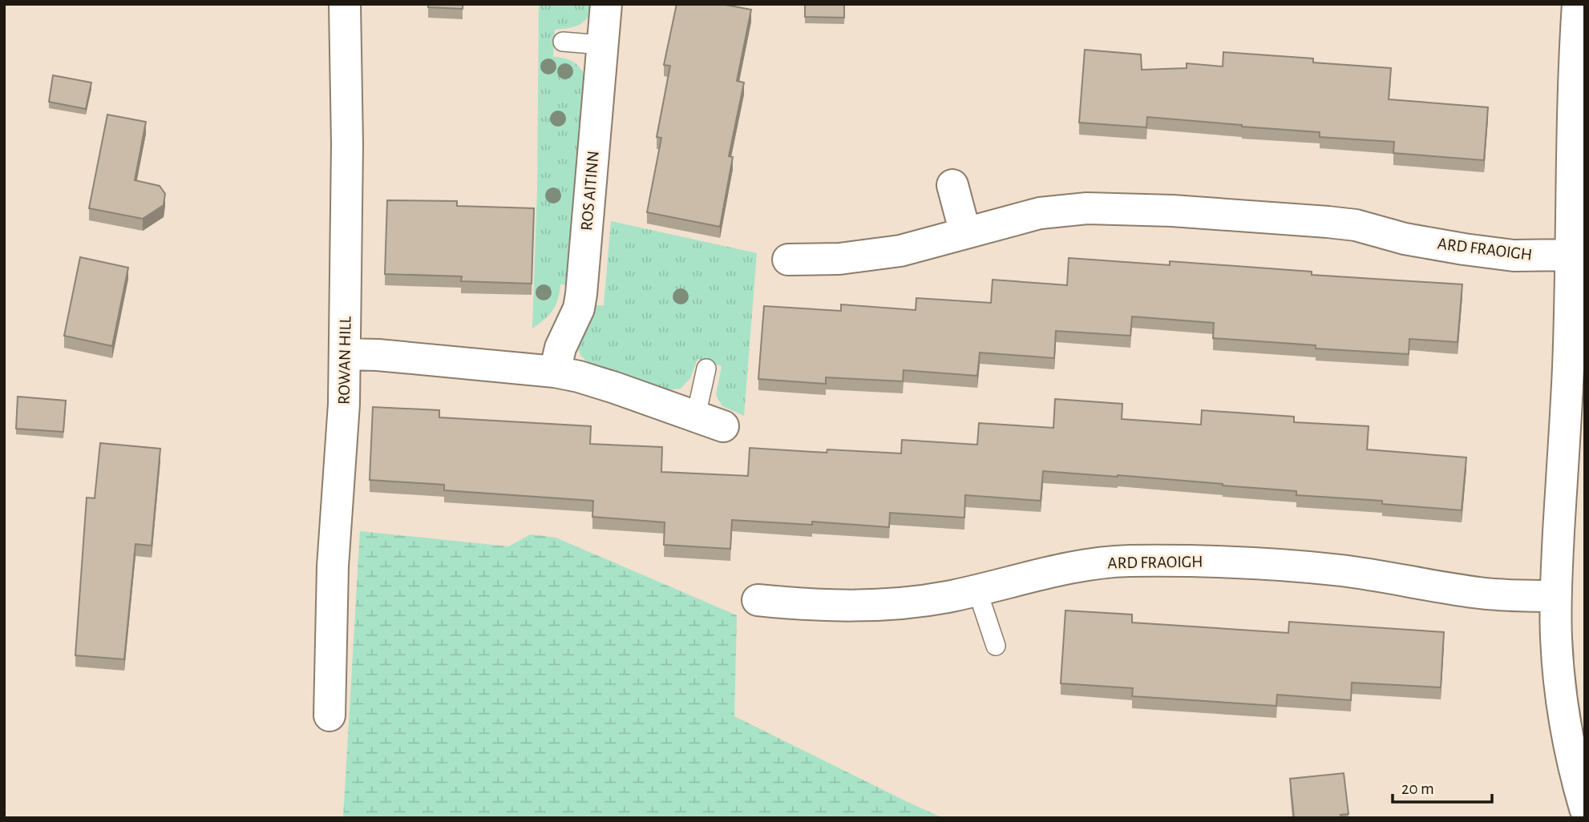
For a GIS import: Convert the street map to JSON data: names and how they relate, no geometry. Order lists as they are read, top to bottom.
{
  "streets": {
    "street": ["ROS AITINN", "ARD FRAOIGH", "ROWAN HILL"]
  },
  "scale_bar": "20 m"
}
